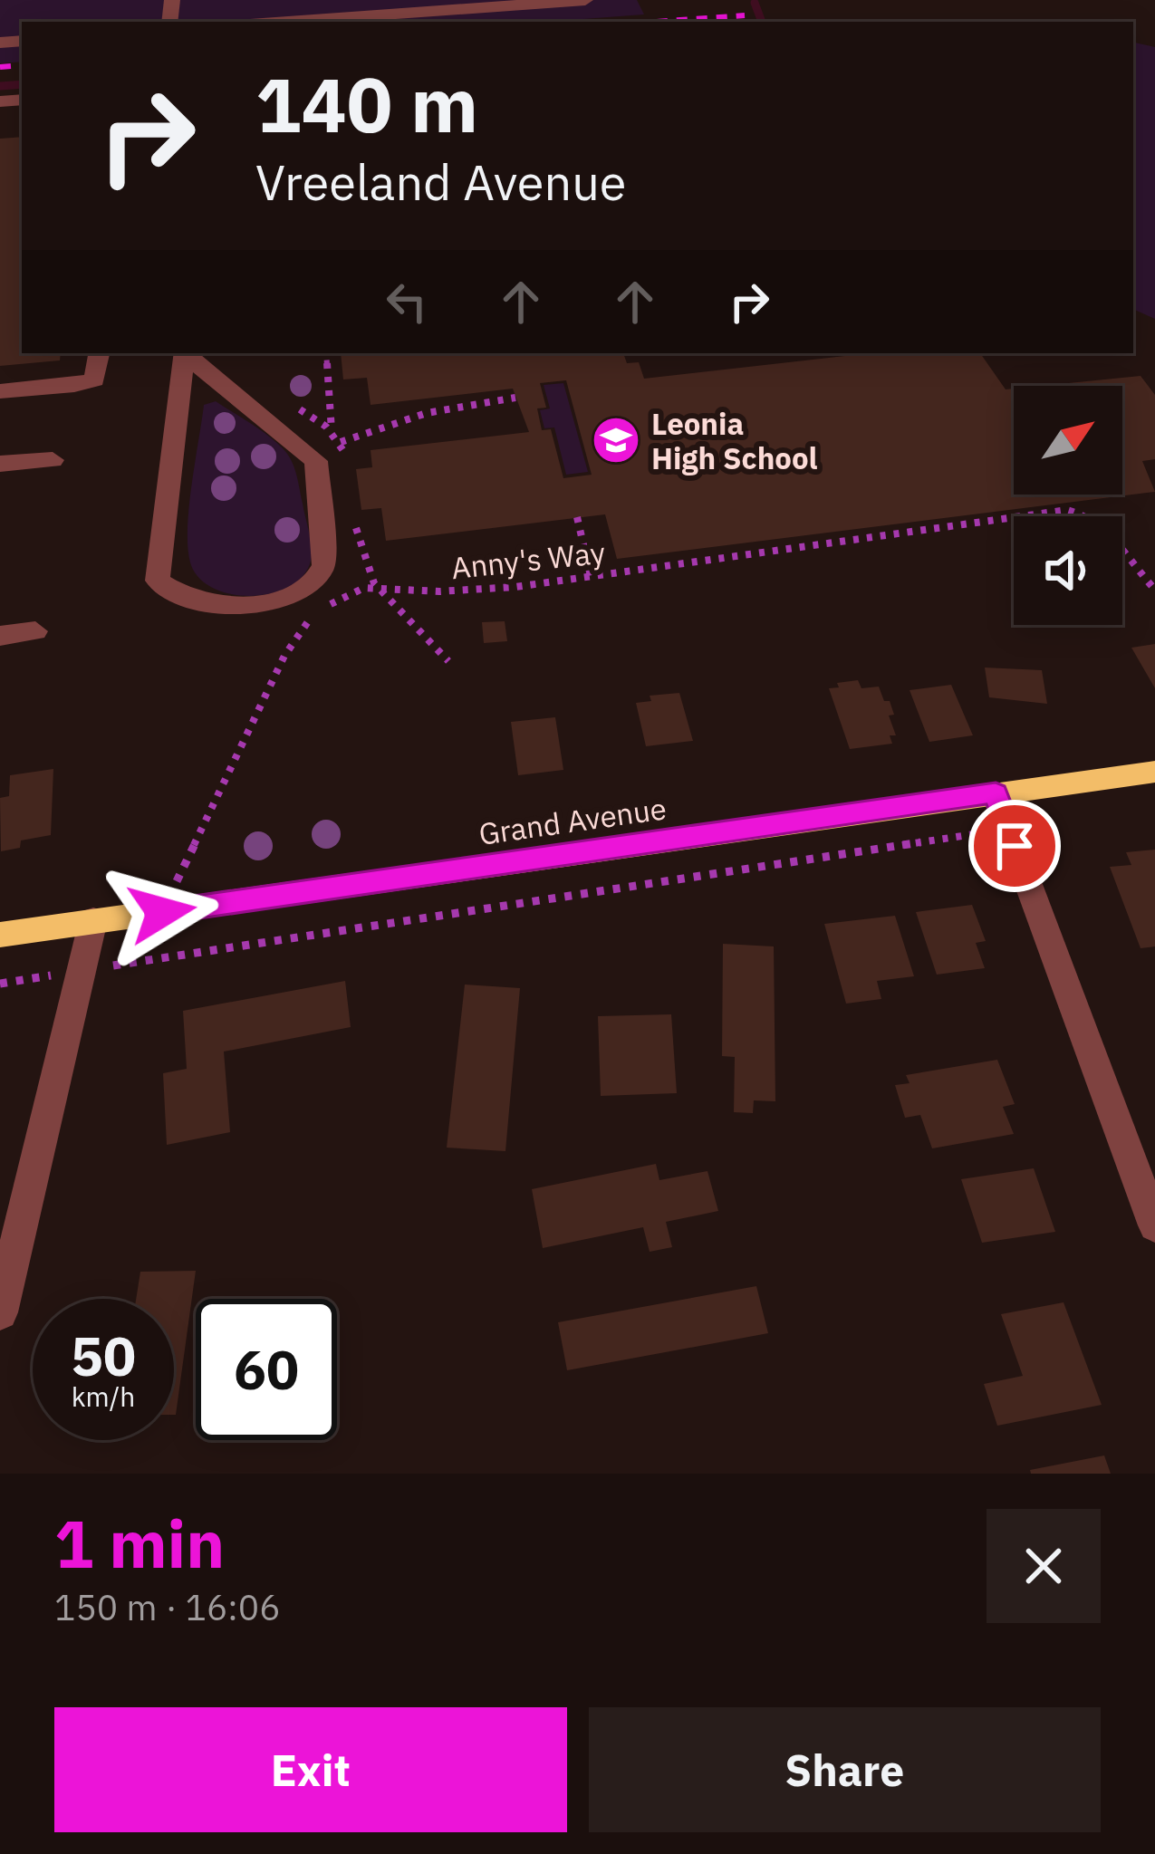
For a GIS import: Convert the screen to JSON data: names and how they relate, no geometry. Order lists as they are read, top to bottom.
{
  "streets": {
    "main road": ["Grand Avenue"],
    "path": ["Anny's Way"]
  },
  "crossings": [
    ["Anny's Way", "Grand Avenue"]
  ],
  "places": {
    "school or university": ["Leonia High School"]
  },
  "north": "top right",
  "page": {
    "turn": ["140 m", "Vreeland Avenue"],
    "speed": "50 km/h",
    "limit": "60",
    "heading": ["1 min", "150 m · 16:06"],
    "buttons": ["Exit", "Share"]
  }
}
